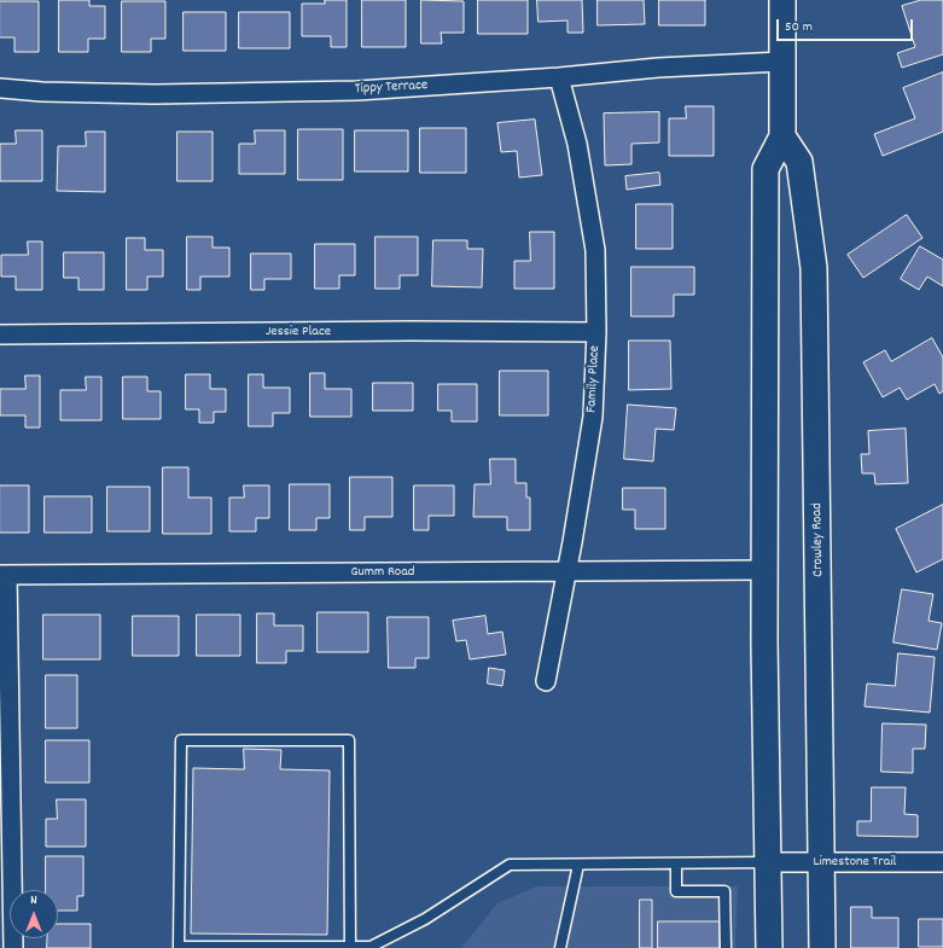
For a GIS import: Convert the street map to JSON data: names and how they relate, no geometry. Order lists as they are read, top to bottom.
{
  "streets": {
    "main road": ["Crowley Road"],
    "street": [
      "Tippy Terrace",
      "Jessie Place",
      "Family Place",
      "Gumm Road",
      "Limestone Trail"
    ]
  },
  "crossings": [
    ["Tippy Terrace", "Family Place"],
    ["Jessie Place", "Family Place"],
    ["Family Place", "Gumm Road"],
    ["Crowley Road", "Limestone Trail"]
  ],
  "scale_bar": "50 m",
  "north": "top"
}
